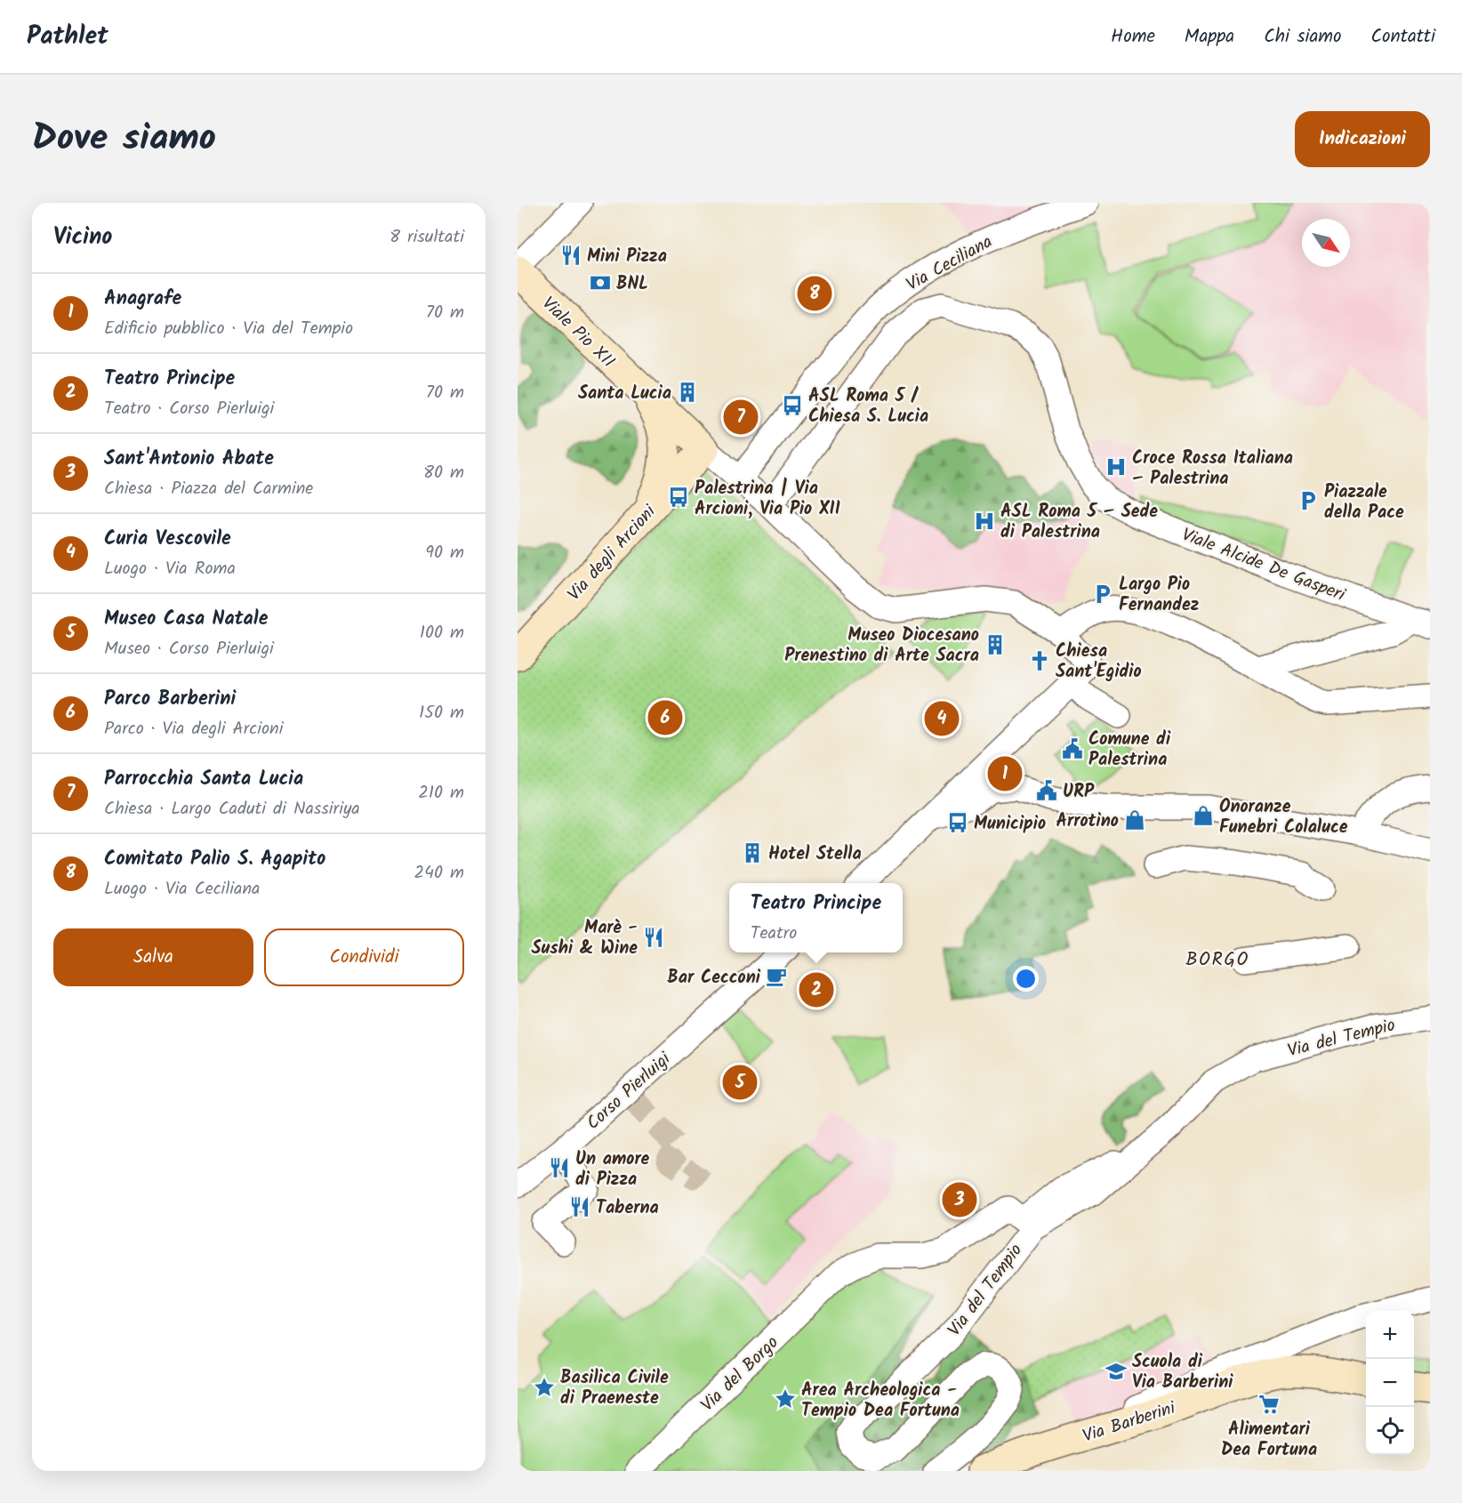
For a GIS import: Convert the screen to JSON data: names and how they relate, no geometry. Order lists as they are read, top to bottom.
{
  "streets": {
    "street": [
      "Via Ceciliana",
      "Viale Pio XII",
      "Via degli Arcioni",
      "Viale Alcide De Gasperi",
      "Via del Tempio",
      "Corso Pierluigi",
      "Via del Borgo",
      "Via Barberini"
    ]
  },
  "crossings": [
    ["Viale Pio XII", "Via degli Arcioni"],
    ["Via del Tempio", "Via del Borgo"]
  ],
  "districts": ["BORGO"],
  "places": {
    "restaurant": [
      "Mini Pizza",
      "Marè - Sushi & Wine",
      "Un amore di Pizza",
      "Taberna"
    ],
    "bank": ["BNL"],
    "building": ["Santa Lucia", "Museo Diocesano Prenestino di Arte Sacra", "Hotel Stella"],
    "bus stop": ["ASL Roma 5 / Chiesa S. Lucia", "Palestrina | Via Arcioni, Via Pio XII", "Municipio"],
    "hospital": ["Croce Rossa Italiana – Palestrina", "ASL Roma 5 – Sede di Palestrina"],
    "parking": ["Piazzale della Pace", "Largo Pio Fernandez"],
    "church": ["Chiesa Sant'Egidio"],
    "public building": ["Comune di Palestrina", "URP"],
    "shop": ["Onoranze Funebri Colaluce", "Arrotino"],
    "cafe": ["Bar Cecconi"],
    "school or university": ["Scuola di Via Barberini"],
    "place": ["Basilica Civile di Praeneste", "Area Archeologica - Tempio Dea Fortuna"],
    "supermarket": ["Alimentari Dea Fortuna"]
  },
  "north": "bottom right",
  "page": {
    "header": "Pathlet",
    "nav": [
      "Home",
      "Mappa",
      "Chi siamo",
      "Contatti"
    ],
    "title": "Dove siamo",
    "buttons": [
      "Indicazioni",
      ["Salva", "Condividi"]
    ],
    "heading": ["Vicino", "8 risultati"],
    "list": [
      {
        "mark": "1",
        "name": "Anagrafe",
        "note": "Edificio pubblico · Via del Tempio",
        "value": "70 m"
      },
      {
        "mark": "2",
        "name": "Teatro Principe",
        "note": "Teatro · Corso Pierluigi",
        "value": "70 m"
      },
      {
        "mark": "3",
        "name": "Sant'Antonio Abate",
        "note": "Chiesa · Piazza del Carmine",
        "value": "80 m"
      },
      {
        "mark": "4",
        "name": "Curia Vescovile",
        "note": "Luogo · Via Roma",
        "value": "90 m"
      },
      {
        "mark": "5",
        "name": "Museo Casa Natale",
        "note": "Museo · Corso Pierluigi",
        "value": "100 m"
      },
      {
        "mark": "6",
        "name": "Parco Barberini",
        "note": "Parco · Via degli Arcioni",
        "value": "150 m"
      },
      {
        "mark": "7",
        "name": "Parrocchia Santa Lucia",
        "note": "Chiesa · Largo Caduti di Nassiriya",
        "value": "210 m"
      },
      {
        "mark": "8",
        "name": "Comitato Palio S. Agapito",
        "note": "Luogo · Via Ceciliana",
        "value": "240 m"
      }
    ],
    "pins": [
      "8",
      "7",
      "6",
      "4",
      "1",
      "2",
      "5",
      "3"
    ],
    "popup": ["Teatro Principe", "Teatro"],
    "map_buttons": ["+", "−"]
  }
}
